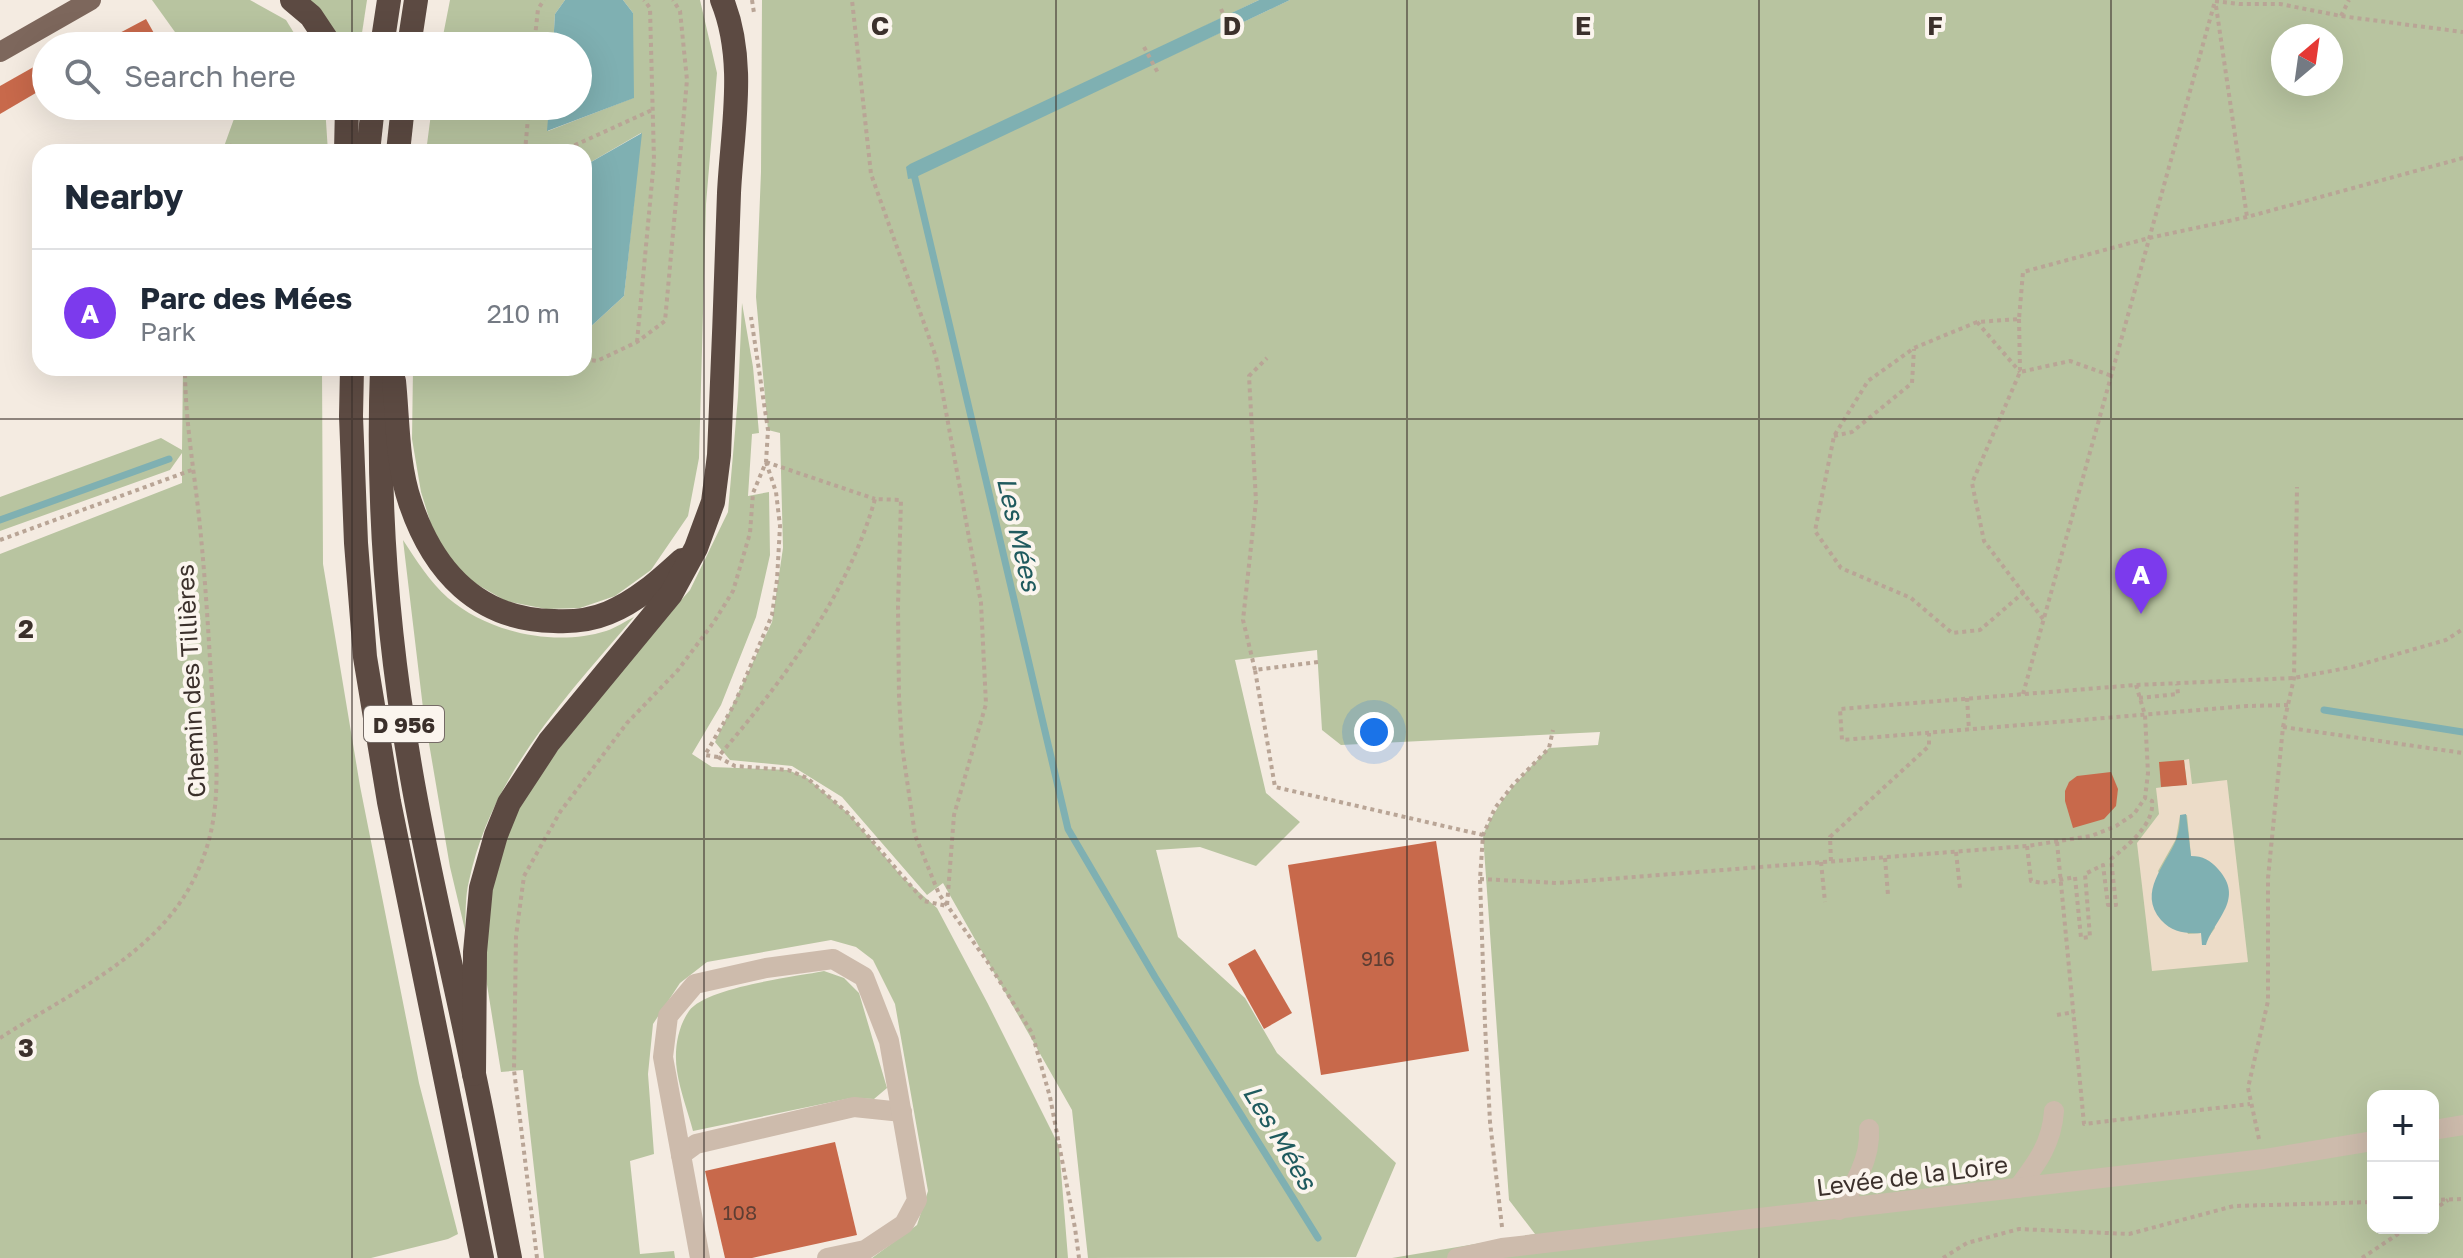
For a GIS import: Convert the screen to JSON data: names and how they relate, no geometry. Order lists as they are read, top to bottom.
{
  "streets": {
    "highway": ["D 956"],
    "street": ["Levée de la Loire"],
    "path": ["Chemin des Tillières"]
  },
  "water": ["Les Mées"],
  "house_numbers": ["916", "108"],
  "north": "top right",
  "page": {
    "search": "Search here",
    "heading": "Nearby",
    "list": [
      {
        "mark": "A",
        "name": "Parc des Mées",
        "note": "Park",
        "value": "210 m"
      }
    ],
    "pins": "A",
    "map_buttons": ["+", "−"]
  },
  "grid": {
    "columns": [
      "C",
      "D",
      "E",
      "F"
    ],
    "rows": ["2", "3"]
  }
}
